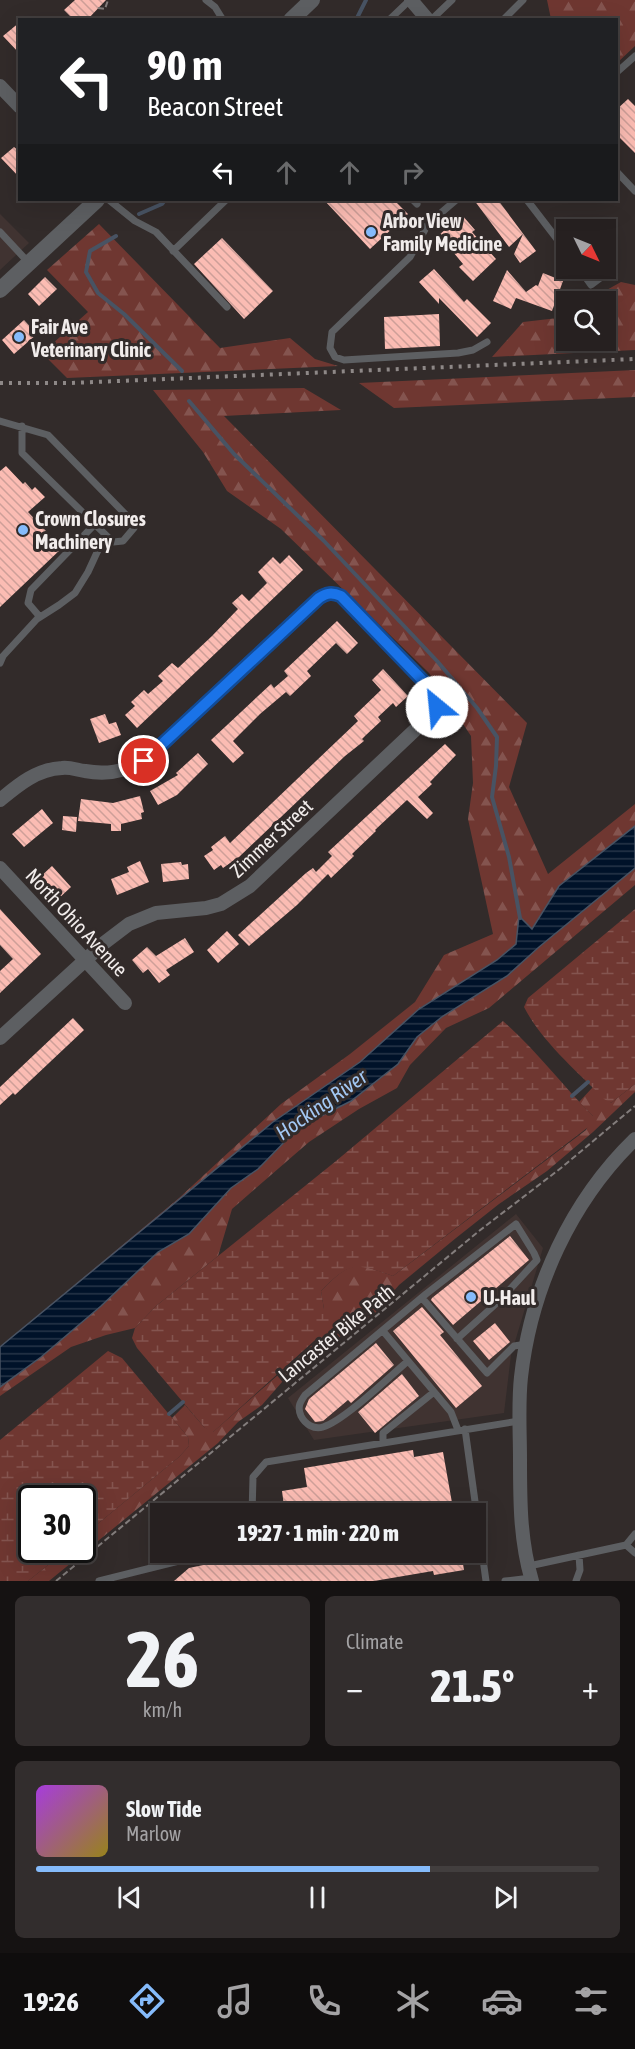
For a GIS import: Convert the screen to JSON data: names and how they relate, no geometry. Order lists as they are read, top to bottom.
{
  "streets": {
    "street": ["Zimmer Street", "North Ohio Avenue"],
    "path": ["Lancaster Bike Path"]
  },
  "crossings": [
    ["Zimmer Street", "North Ohio Avenue"]
  ],
  "water": ["Hocking River"],
  "places": [
    "Arbor View Family Medicine",
    "Fair Ave Veterinary Clinic",
    "Crown Closures Machinery",
    "U-Haul"
  ],
  "north": "bottom right",
  "page": {
    "turn": ["90 m", "Beacon Street"],
    "limit": "30",
    "trip": "19:27 · 1 min · 220 m",
    "tile": [
      ["26", "km/h"],
      "Climate"
    ],
    "heat": ["−", "21.5°", "+"],
    "song": ["Slow Tide", "Marlow"],
    "tabs": "19:26"
  }
}
